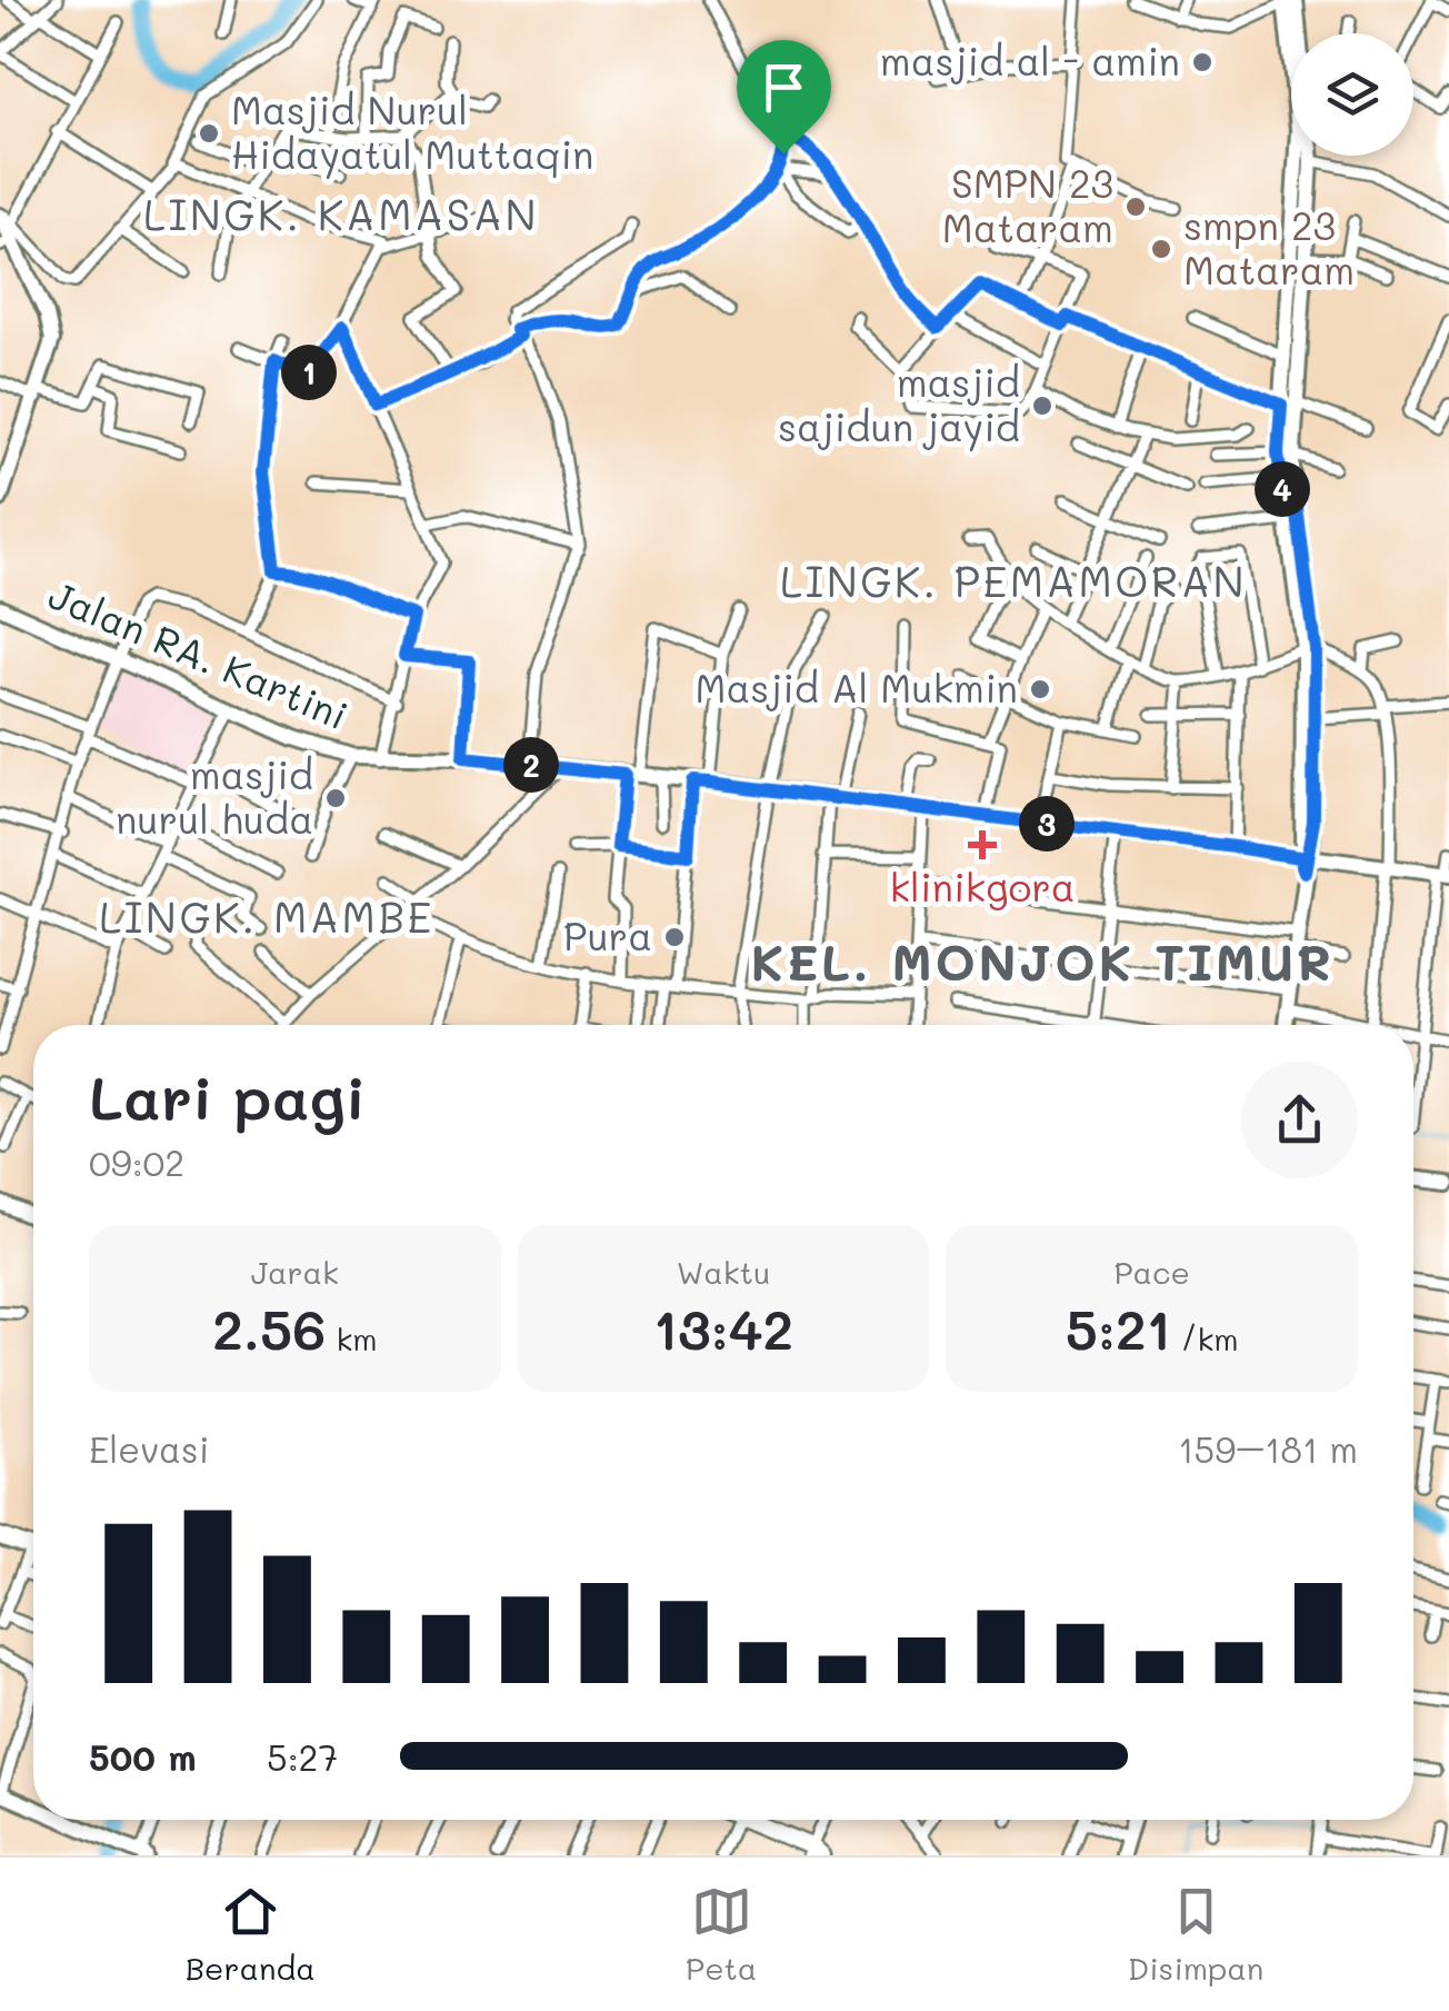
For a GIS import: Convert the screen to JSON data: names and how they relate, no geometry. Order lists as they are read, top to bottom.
{
  "streets": {
    "main road": ["Jalan RA. Kartini"]
  },
  "districts": [
    "LINGK. KAMASAN",
    "LINGK. PEMAMORAN",
    "LINGK. MAMBE",
    "KEL. MONJOK TIMUR"
  ],
  "places": {
    "other": [
      "masjid al - amin",
      "Masjid Nurul Hidayatul Muttaqin",
      "SMPN 23 Mataram",
      "smpn 23 Mataram",
      "masjid sajidun jayid",
      "Masjid Al Mukmin",
      "masjid nurul huda",
      "Pura"
    ],
    "health": ["klinikgora"]
  },
  "page": {
    "pins": [
      "1",
      "4",
      "2",
      "3"
    ],
    "heading": ["Lari pagi", "09:02"],
    "stats": [
      ["Jarak", "2.56 km"],
      ["Waktu", "13:42"],
      ["Pace", "5:21 /km"]
    ],
    "chart": ["Elevasi", "159–181 m"],
    "list": [
      {
        "name": "500 m",
        "note": "5:27"
      }
    ],
    "tabs": ["Beranda", "Peta", "Disimpan"]
  }
}
